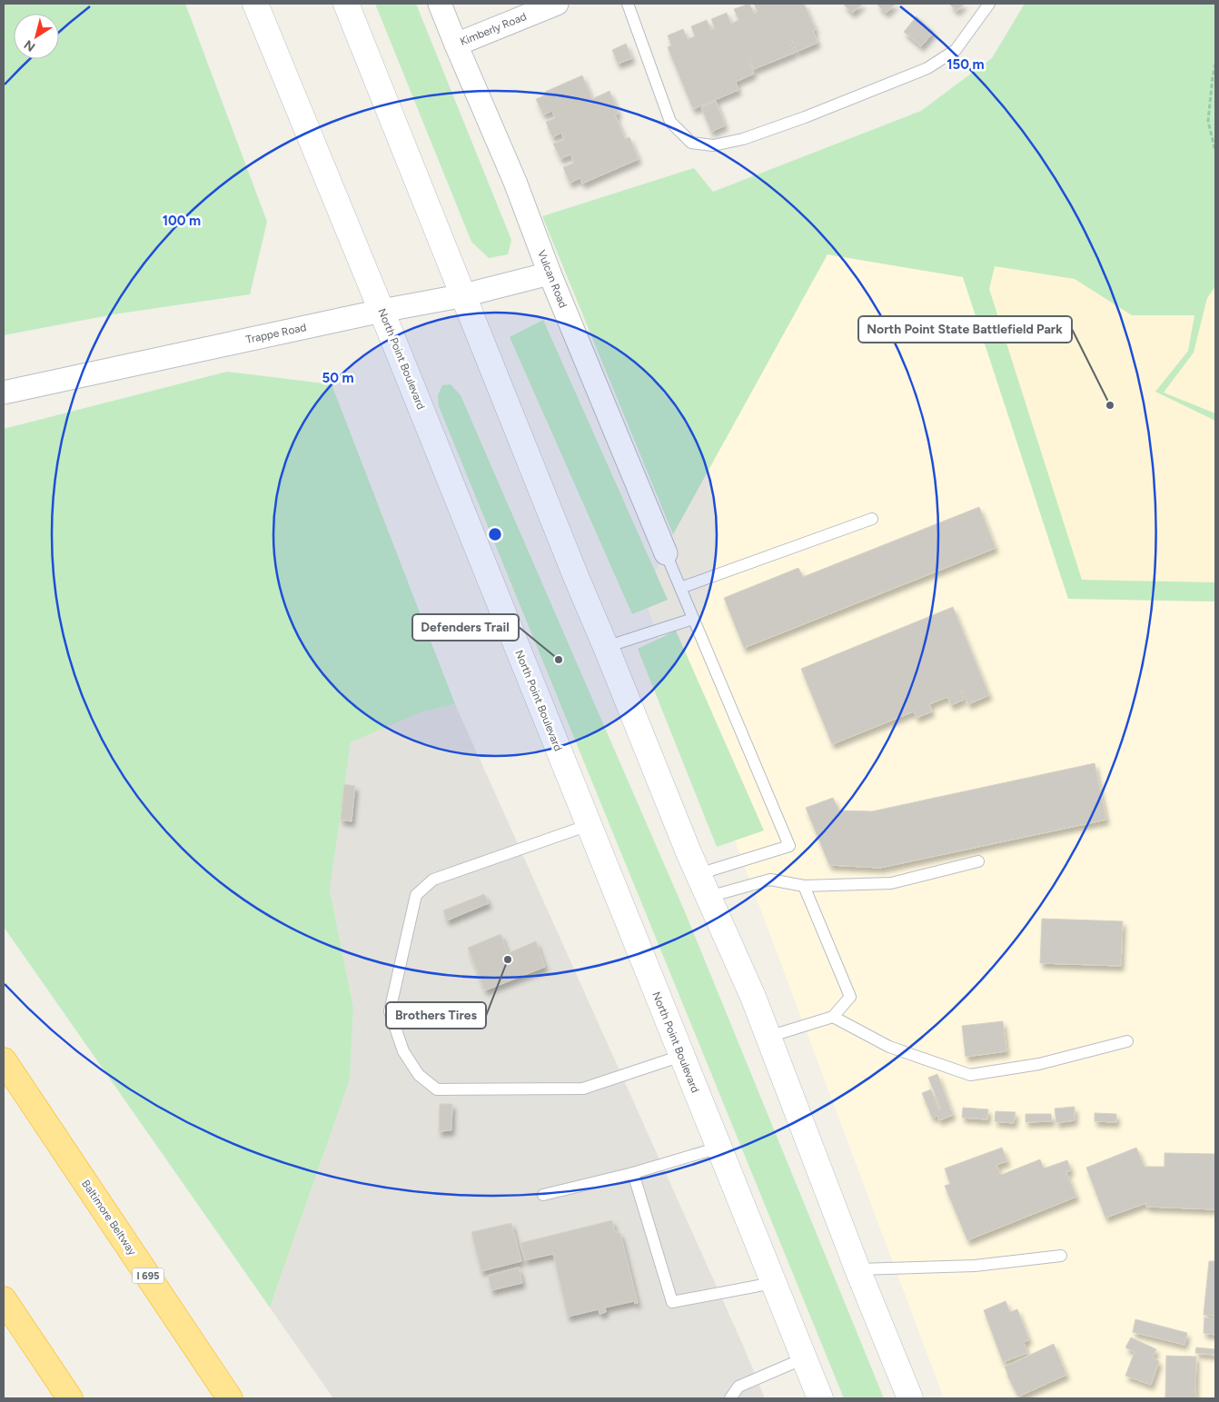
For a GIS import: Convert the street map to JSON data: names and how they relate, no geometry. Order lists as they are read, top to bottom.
{
  "streets": {
    "highway": ["Baltimore Beltway", "I 695"],
    "main road": ["North Point Boulevard"],
    "street": ["Kimberly Road", "Vulcan Road", "Trappe Road"]
  },
  "crossings": [
    ["Kimberly Road", "Vulcan Road"],
    ["Vulcan Road", "Trappe Road"],
    ["Trappe Road", "North Point Boulevard"]
  ],
  "places": ["North Point State Battlefield Park", "Defenders Trail", "Brothers Tires"],
  "north": "bottom left",
  "rings": ["150 m", "100 m", "50 m"]
}
